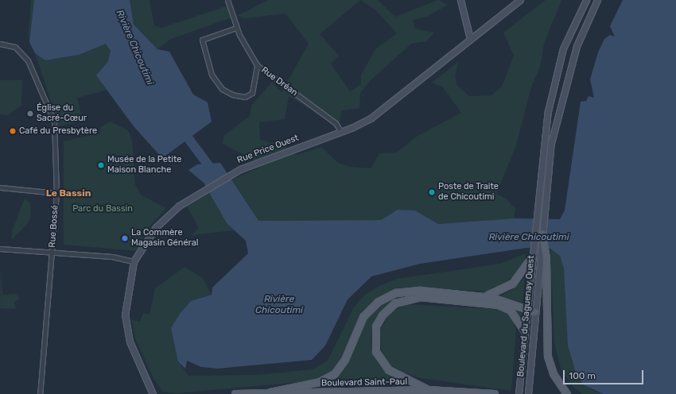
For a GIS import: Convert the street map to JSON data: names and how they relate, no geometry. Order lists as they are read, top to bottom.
{
  "streets": {
    "main road": ["Rue Price Ouest", "Boulevard du Saguenay Ouest", "Boulevard Saint-Paul"],
    "street": ["Rue Dréan", "Rue Bossé"]
  },
  "crossings": [
    ["Rue Dréan", "Rue Price Ouest"]
  ],
  "districts": ["Le Bassin"],
  "water": ["Rivière Chicoutimi"],
  "parks": ["Parc du Bassin"],
  "places": [
    "Église du Sacré-Cœur",
    "Café du Presbytère",
    "Musée de la Petite Maison Blanche",
    "Poste de Traite de Chicoutimi",
    "La Commère Magasin Général"
  ],
  "scale_bar": "100 m"
}
